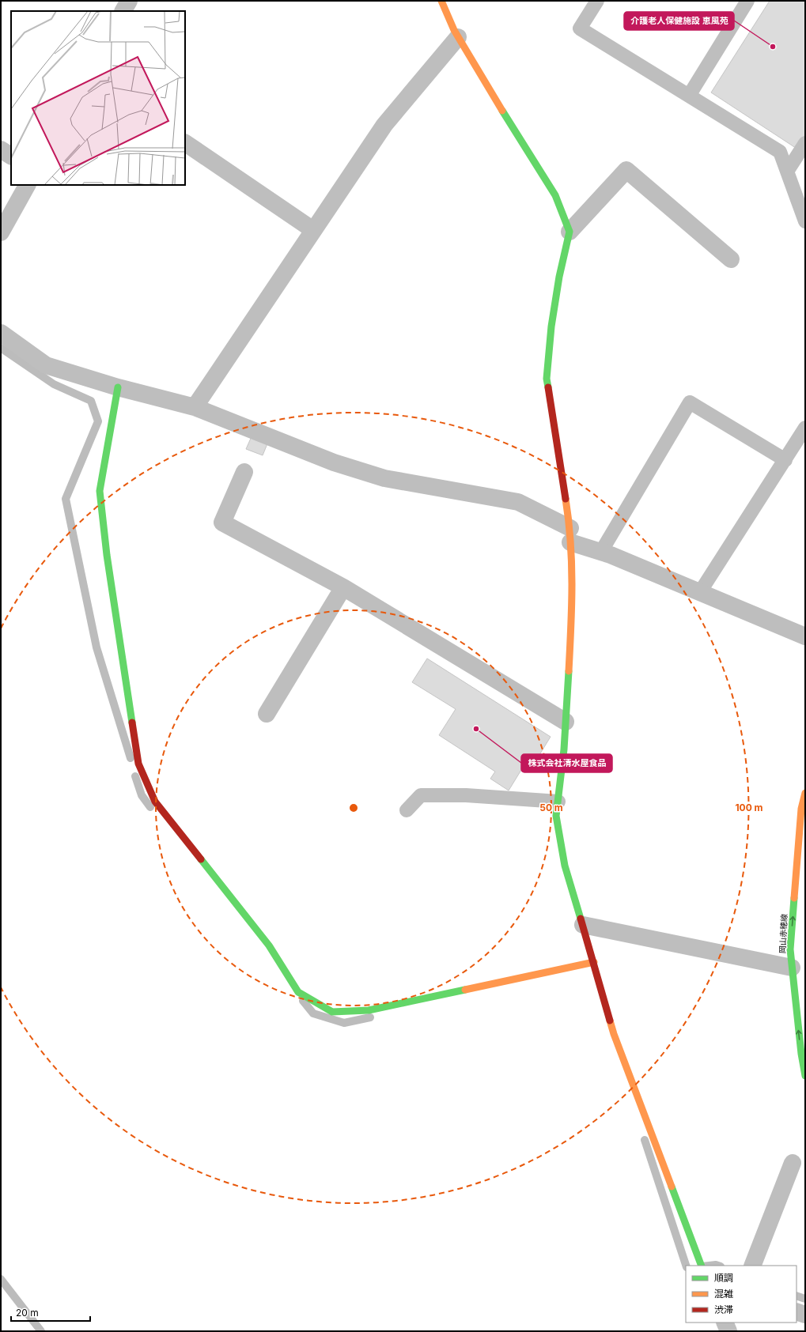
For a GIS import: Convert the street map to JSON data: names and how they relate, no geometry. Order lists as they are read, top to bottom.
{
  "streets": {
    "street": ["岡山赤穂線"]
  },
  "one_way": ["岡山赤穂線"],
  "places": ["介護老人保健施設 恵風苑", "株式会社清水屋食品"],
  "legend": ["順調", "混雑", "渋滞"],
  "scale_bar": "20 m",
  "rings": ["50 m", "100 m"]
}
